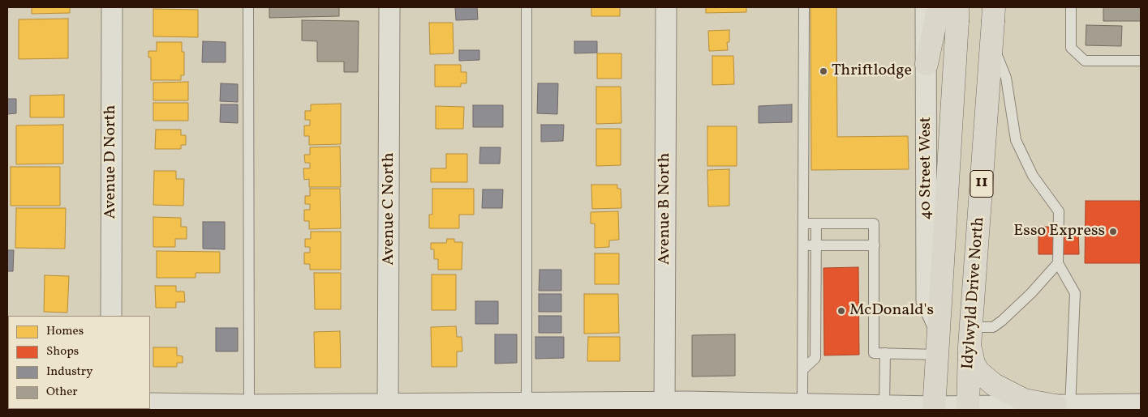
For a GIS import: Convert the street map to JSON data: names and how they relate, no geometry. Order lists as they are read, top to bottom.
{
  "streets": {
    "main road": ["11", "Idylwyld Drive North"],
    "street": [
      "Avenue D North",
      "40 Street West",
      "Avenue C North",
      "Avenue B North"
    ]
  },
  "crossings": [
    ["40 Street West", "Idylwyld Drive North"]
  ],
  "places": ["Thriftlodge", "Esso Express", "McDonald's"],
  "legend": [
    "Homes",
    "Shops",
    "Industry",
    "Other"
  ]
}
